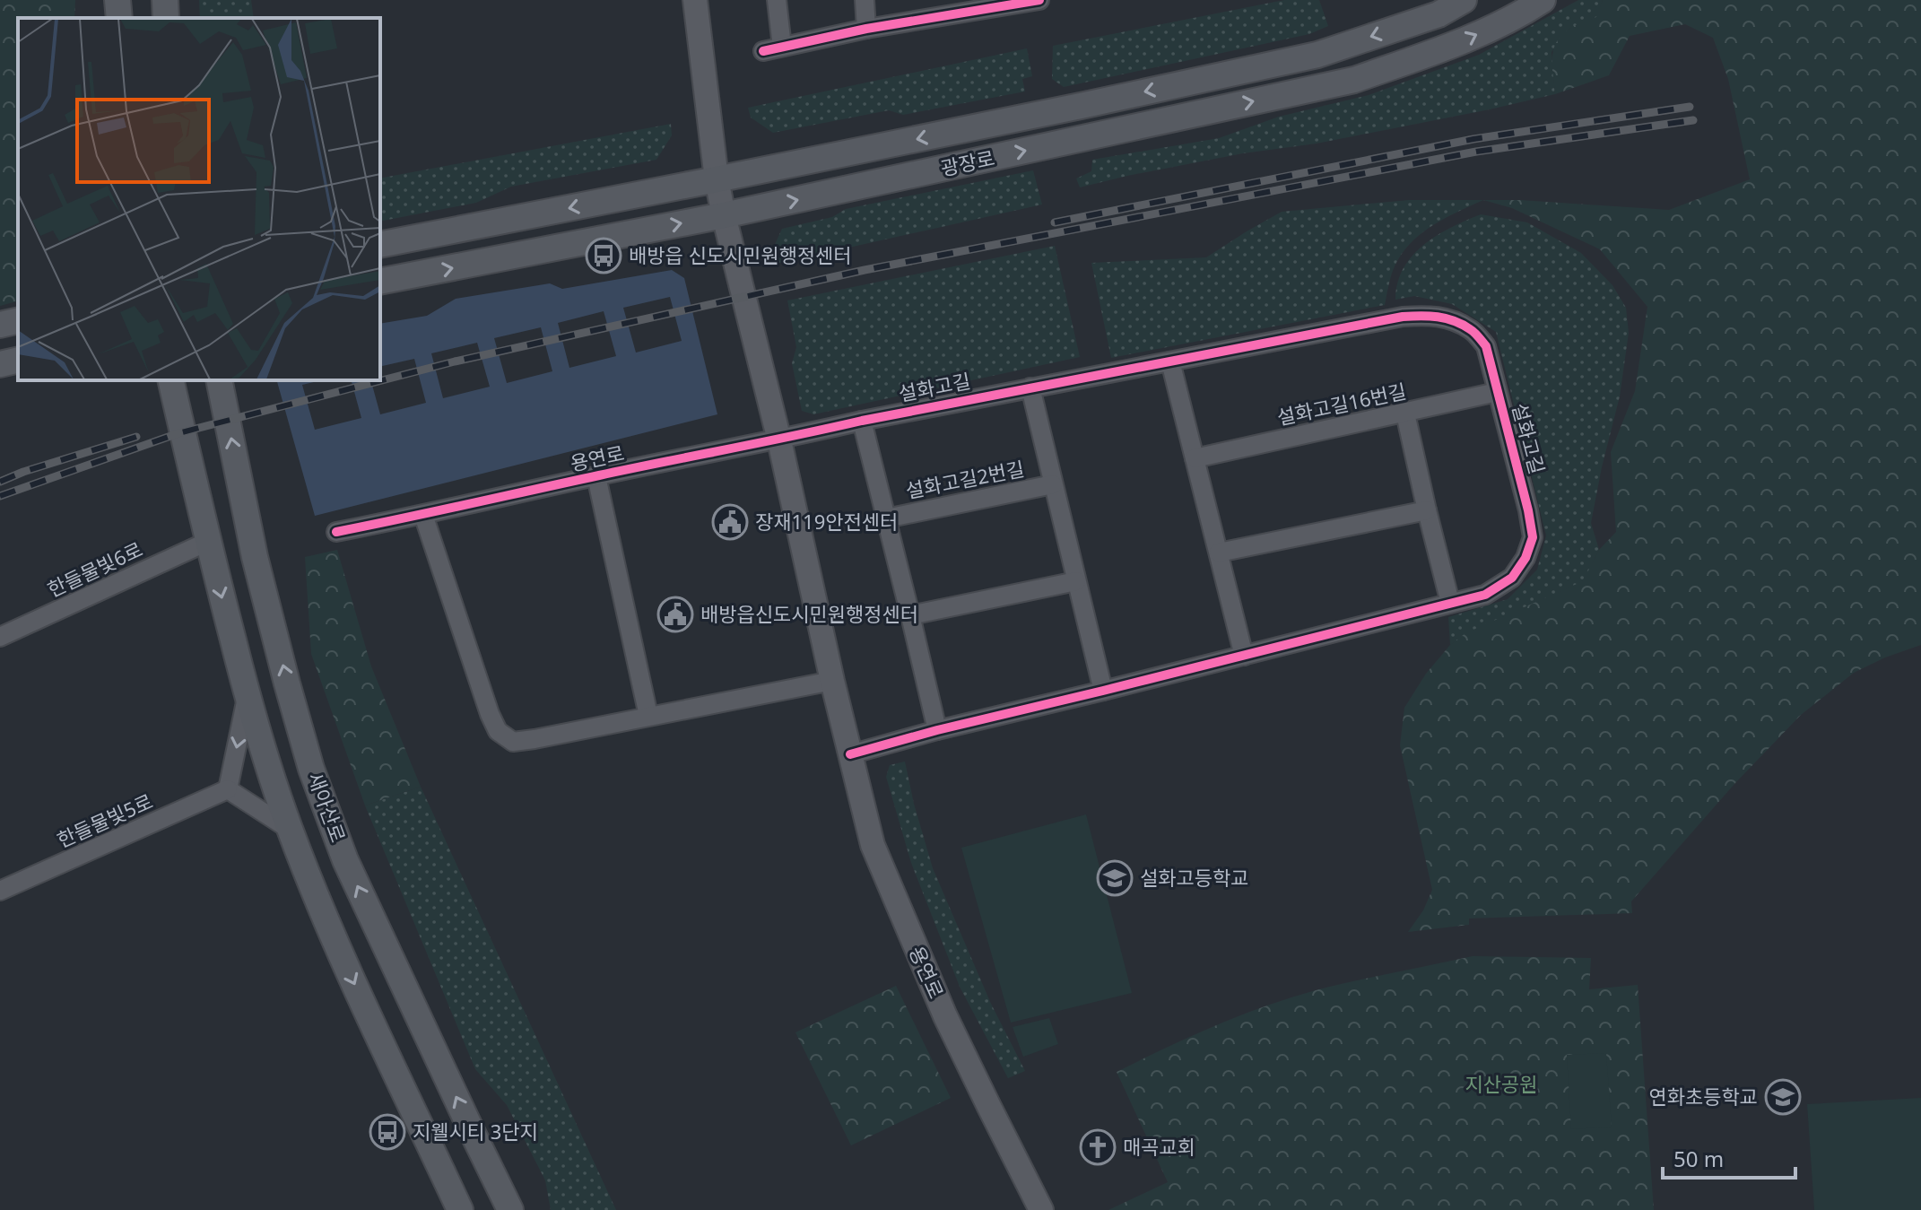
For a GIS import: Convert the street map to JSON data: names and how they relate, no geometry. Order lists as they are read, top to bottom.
{
  "streets": {
    "main road": ["광장로", "새아산로"],
    "street": [
      "설화고길",
      "설화고길16번길",
      "용연로",
      "설화고길2번길",
      "한들물빛6로",
      "한들물빛5로"
    ]
  },
  "crossings": [
    ["광장로", "용연로"],
    ["설화고길", "설화고길16번길"],
    ["설화고길", "용연로"],
    ["설화고길", "설화고길2번길"],
    ["한들물빛6로", "새아산로"]
  ],
  "parks": ["지산공원"],
  "places": {
    "bus stop": ["배방읍 신도시민원행정센터", "지웰시티 3단지"],
    "public building": ["장재119안전센터", "배방읍신도시민원행정센터"],
    "school or university": ["설화고등학교", "연화초등학교"],
    "church": ["매곡교회"]
  },
  "scale_bar": "50 m"
}
